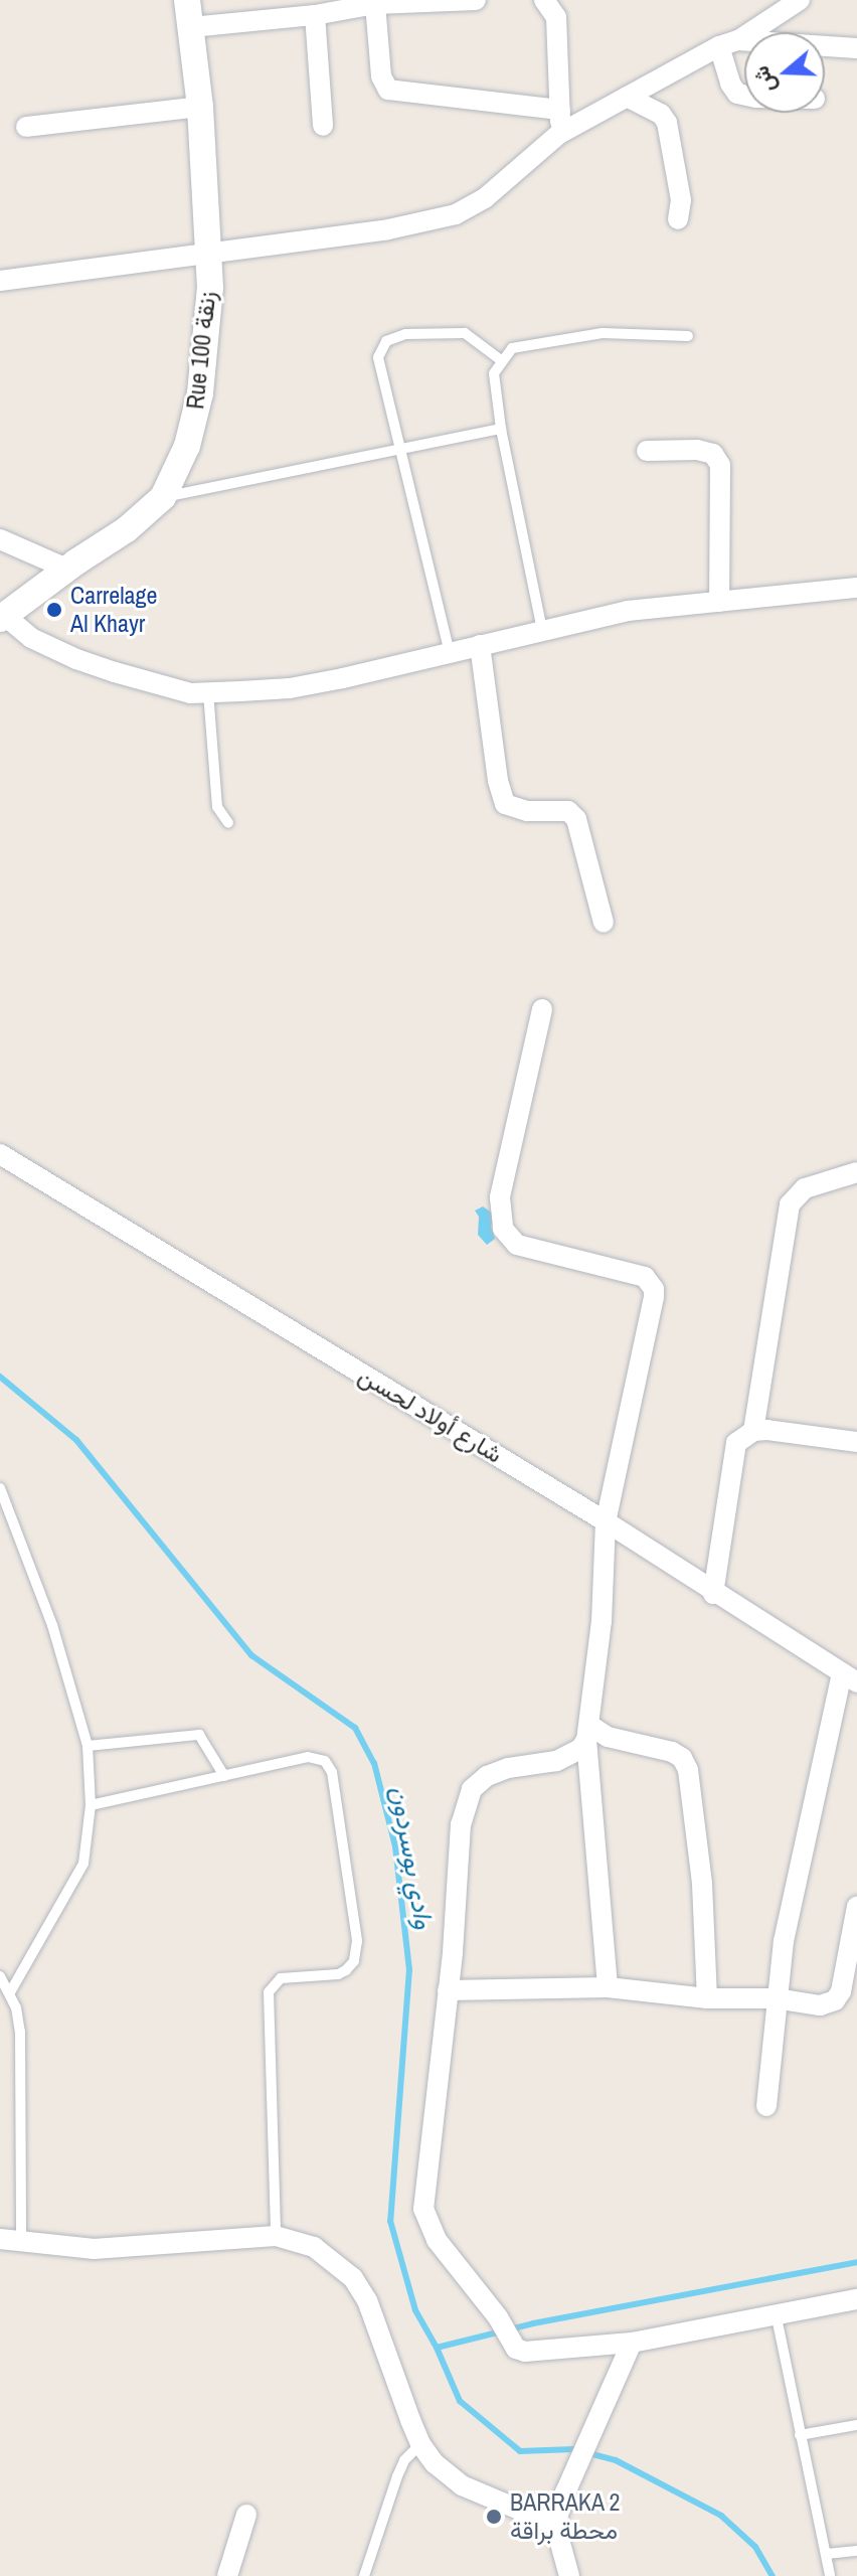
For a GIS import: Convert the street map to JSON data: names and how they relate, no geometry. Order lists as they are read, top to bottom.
{
  "streets": {
    "street": ["Rue 100 زنقة", "شارع أولاد لحسن"]
  },
  "water": ["وادي بوسردون"],
  "places": ["Carrelage Al Khayr", "BARRAKA 2 محطة براقة"],
  "north": "left"
}
